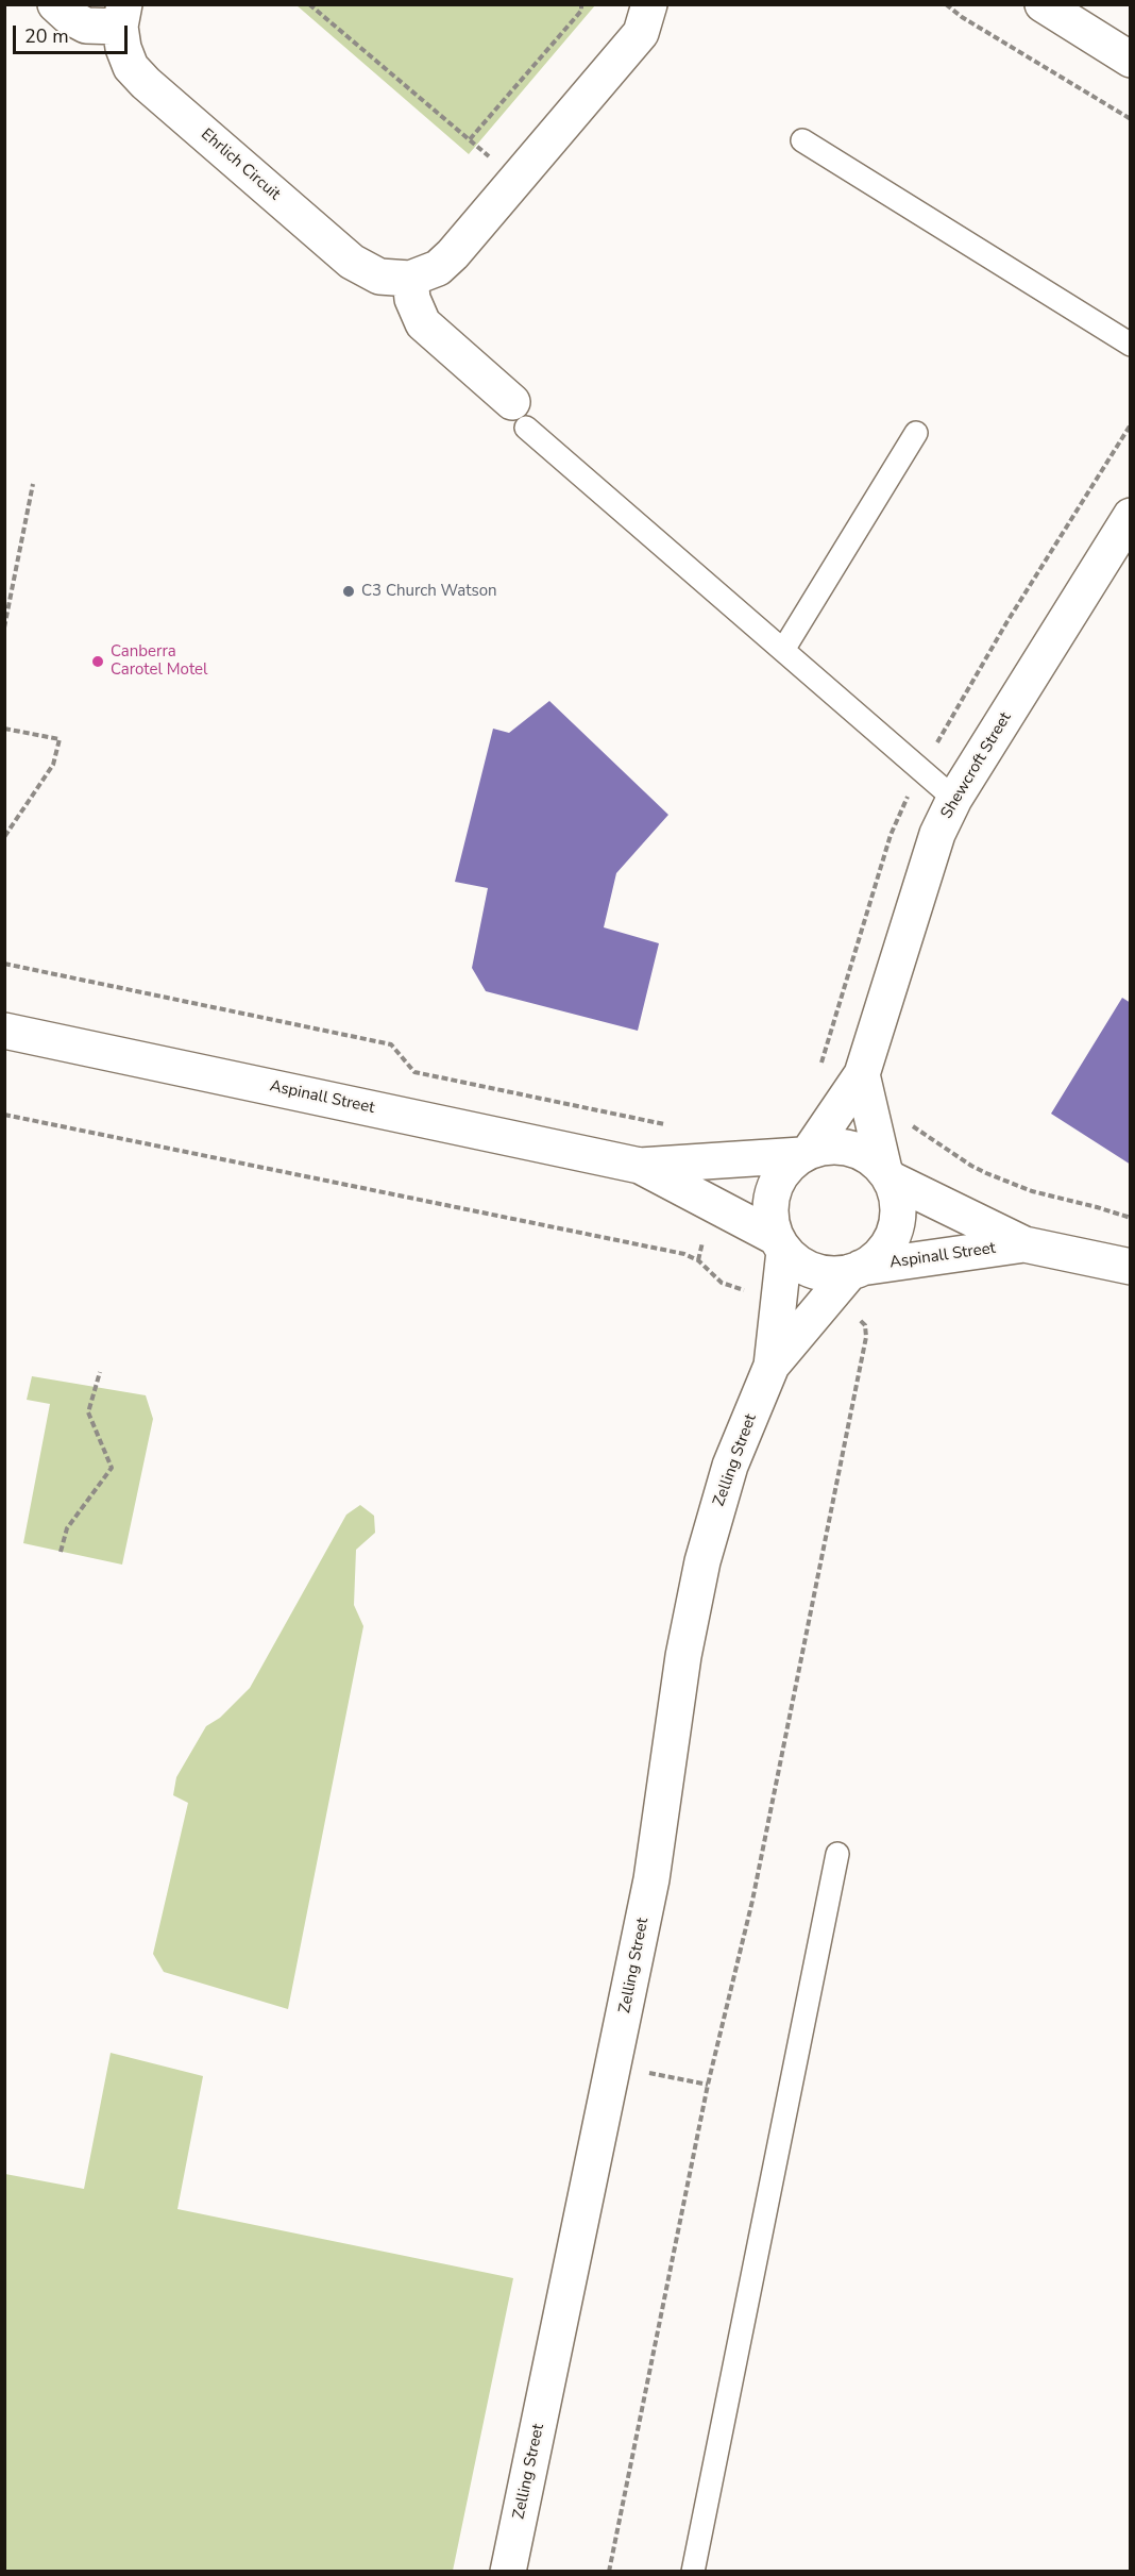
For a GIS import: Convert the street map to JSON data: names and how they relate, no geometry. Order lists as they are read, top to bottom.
{
  "streets": {
    "street": [
      "Ehrlich Circuit",
      "Shewcroft Street",
      "Aspinall Street",
      "Zelling Street"
    ]
  },
  "crossings": [
    ["Shewcroft Street", "Aspinall Street"],
    ["Shewcroft Street", "Zelling Street"],
    ["Aspinall Street", "Zelling Street"]
  ],
  "places": ["C3 Church Watson", "Canberra Carotel Motel"],
  "scale_bar": "20 m"
}
